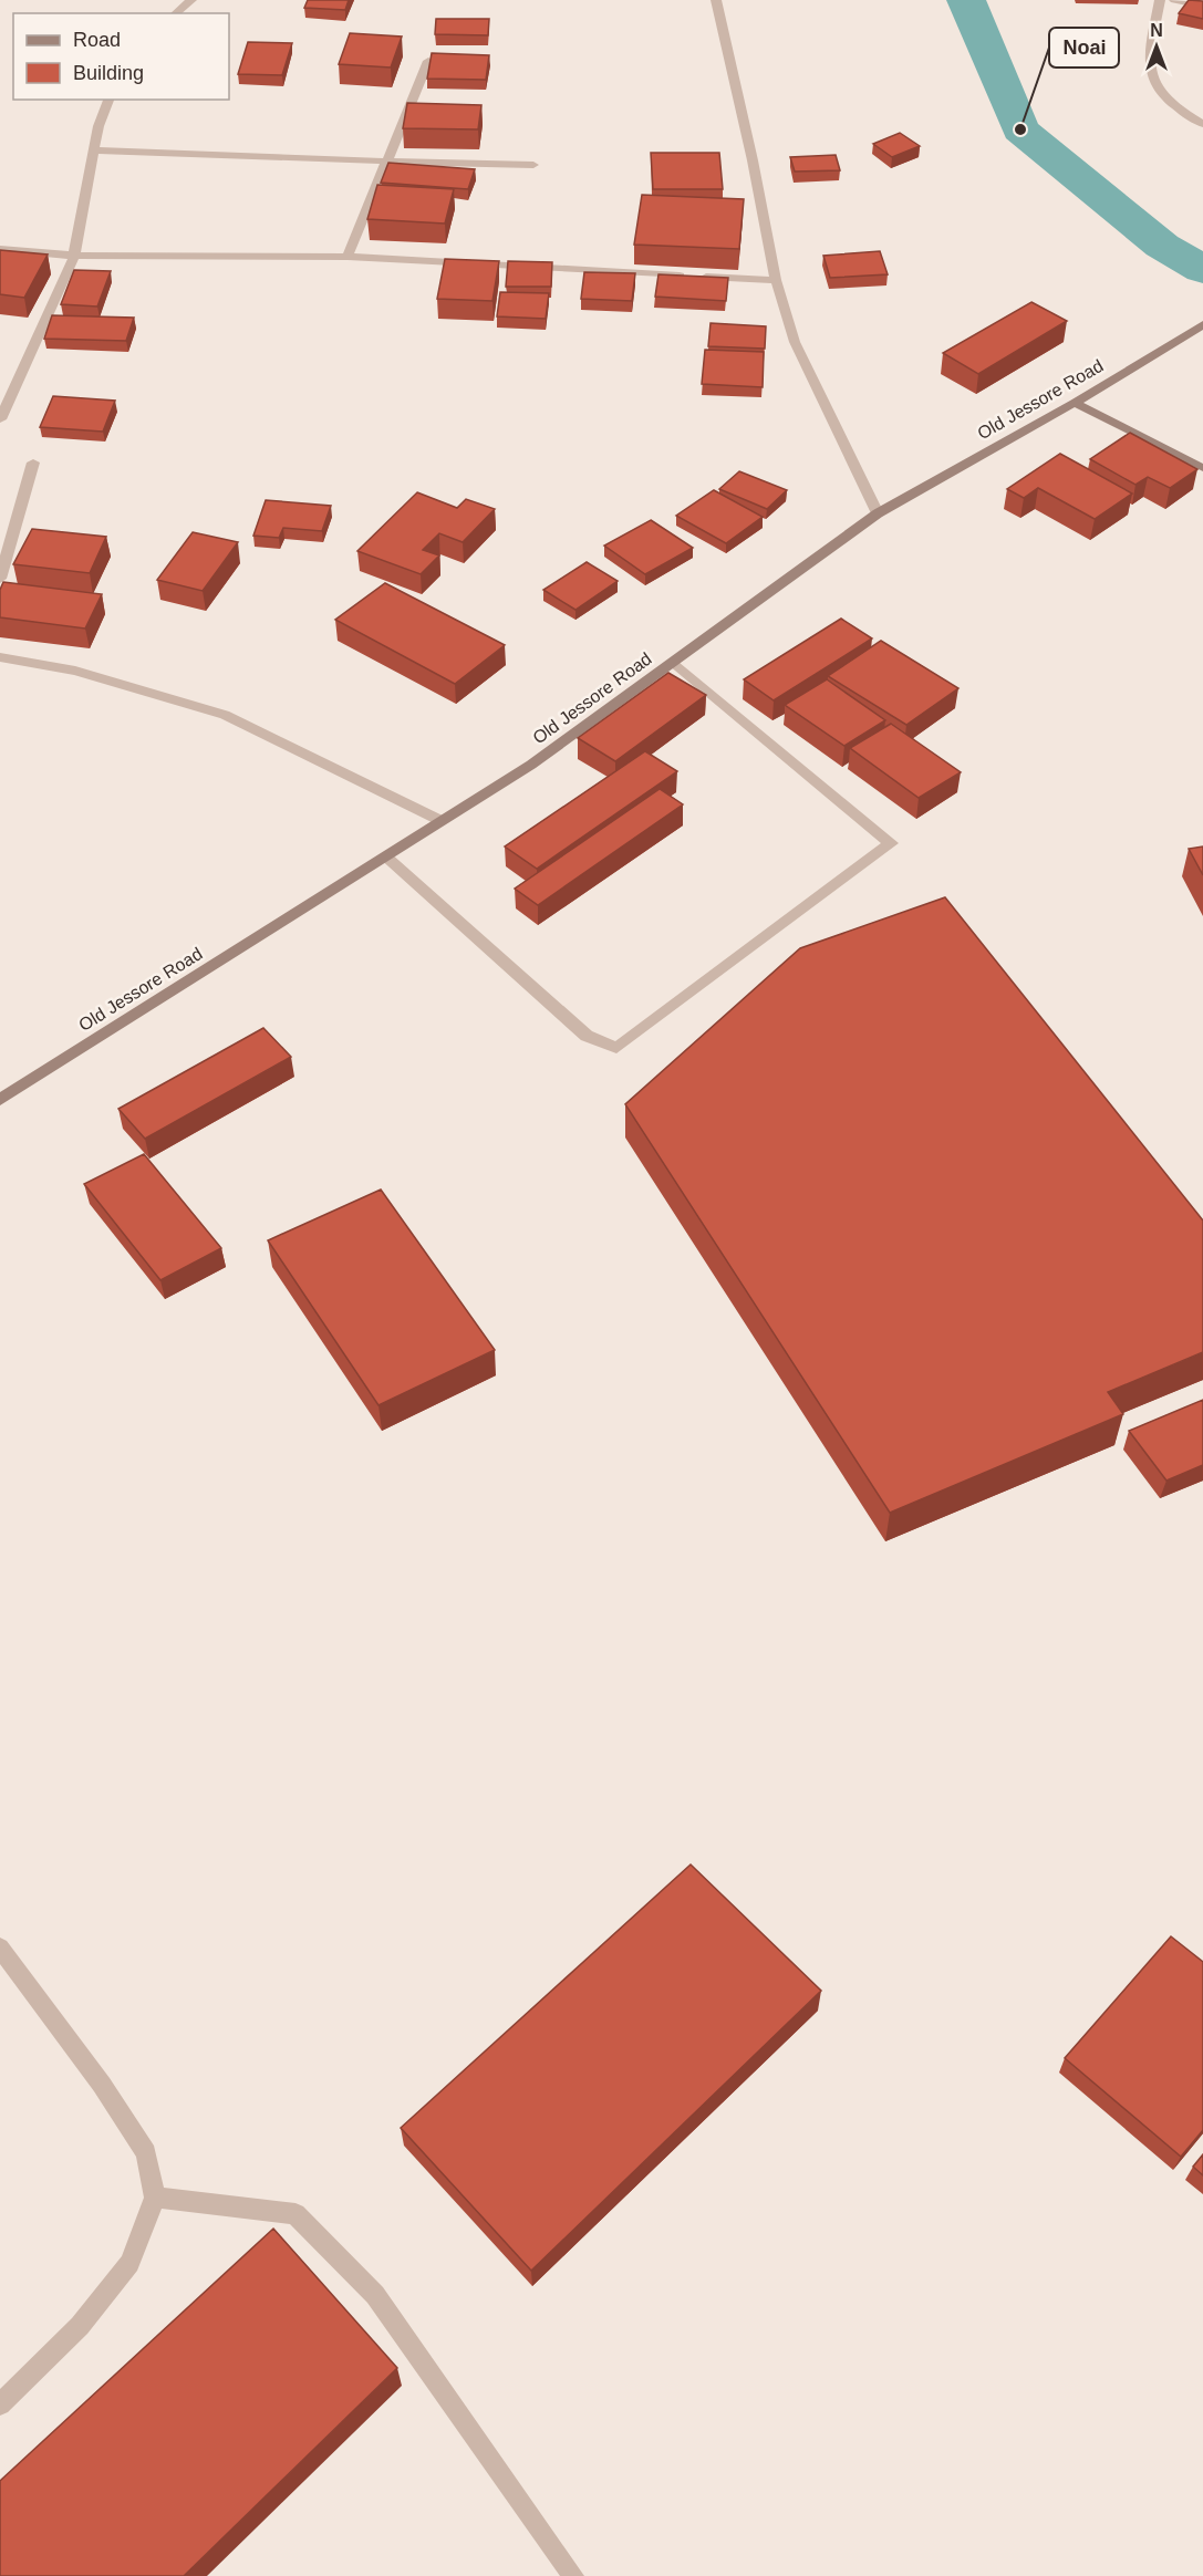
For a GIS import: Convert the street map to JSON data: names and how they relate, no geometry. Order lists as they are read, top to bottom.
{
  "streets": {
    "street": ["Old Jessore Road"]
  },
  "places": ["Noai"],
  "legend": ["Road", "Building"],
  "north": "top"
}
